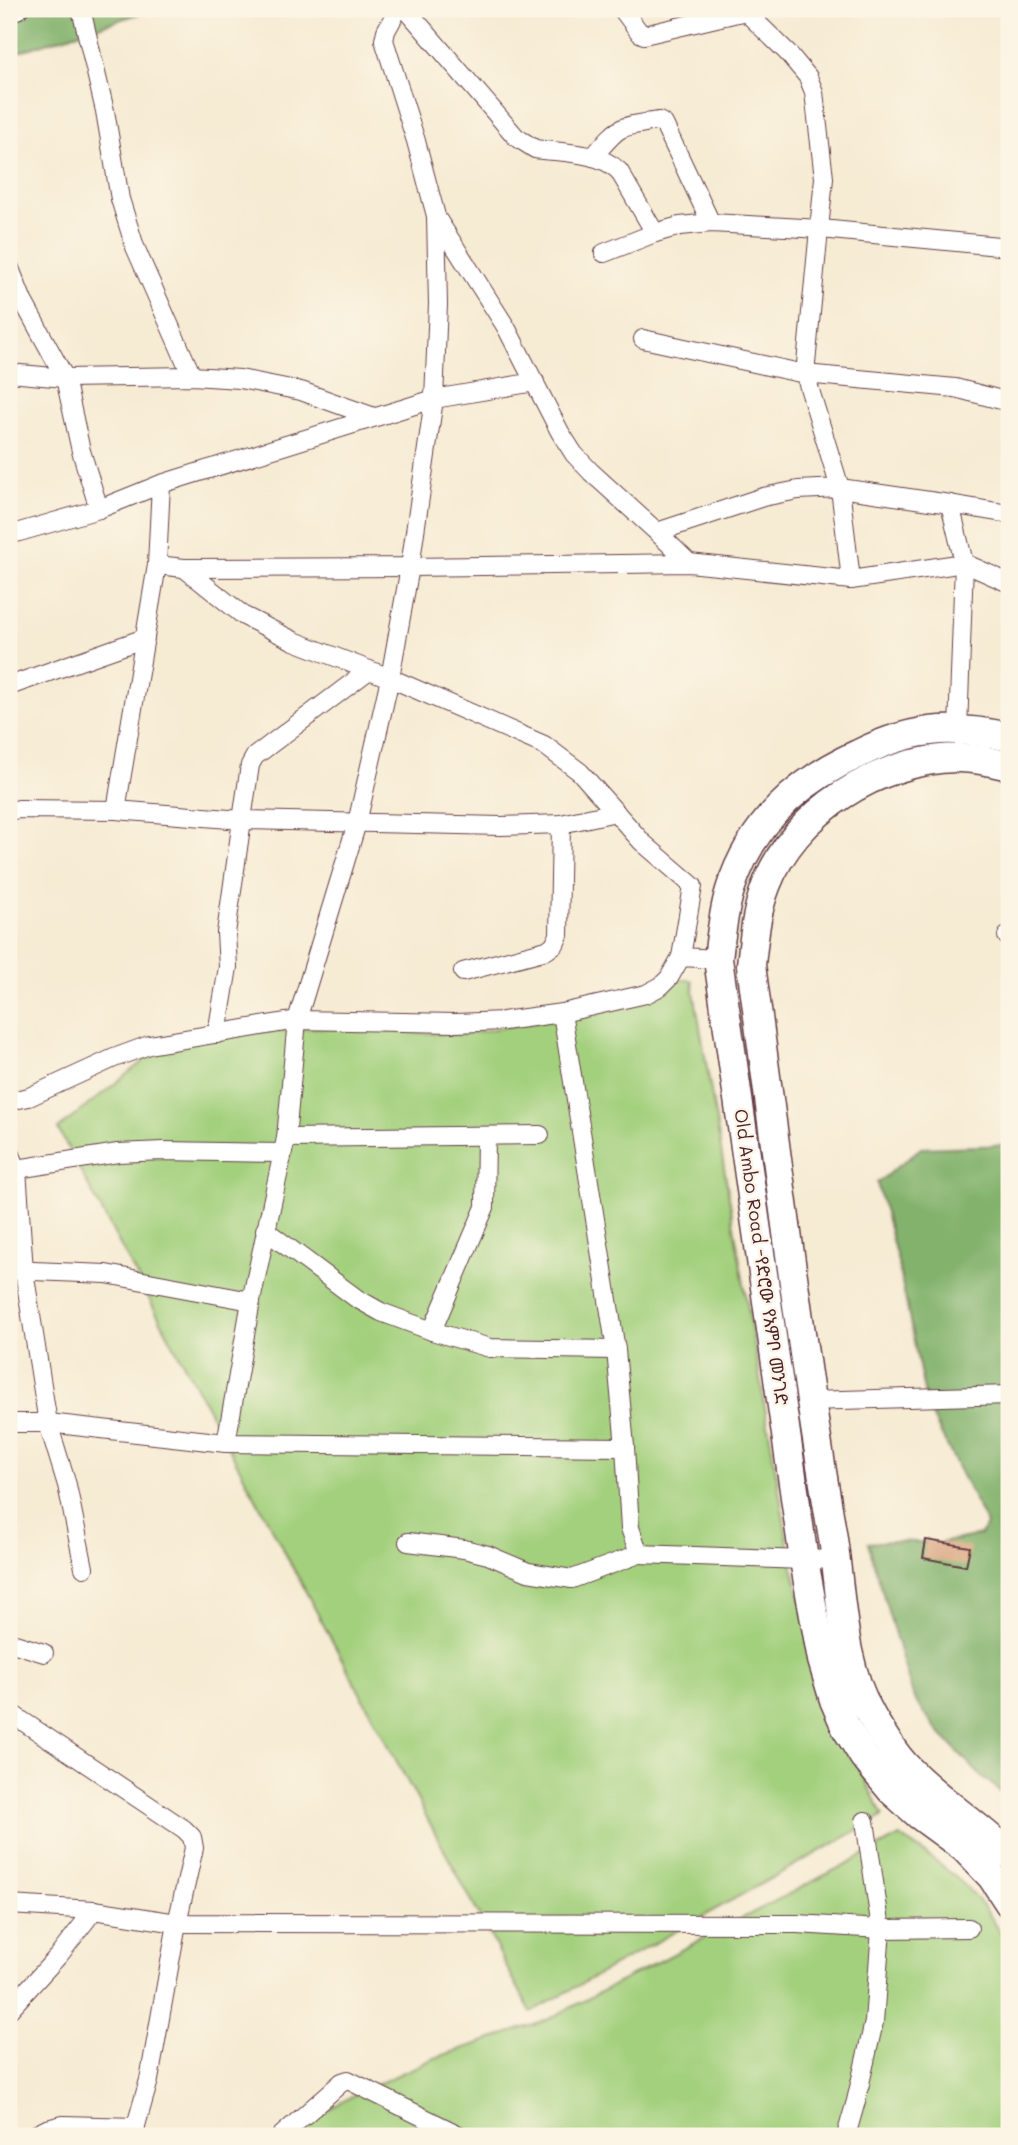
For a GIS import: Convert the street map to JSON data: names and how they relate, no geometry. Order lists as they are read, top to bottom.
{
  "streets": {
    "main road": ["Old Ambo Road -የድሮው የአምቦ መንገድ"]
  }
}
